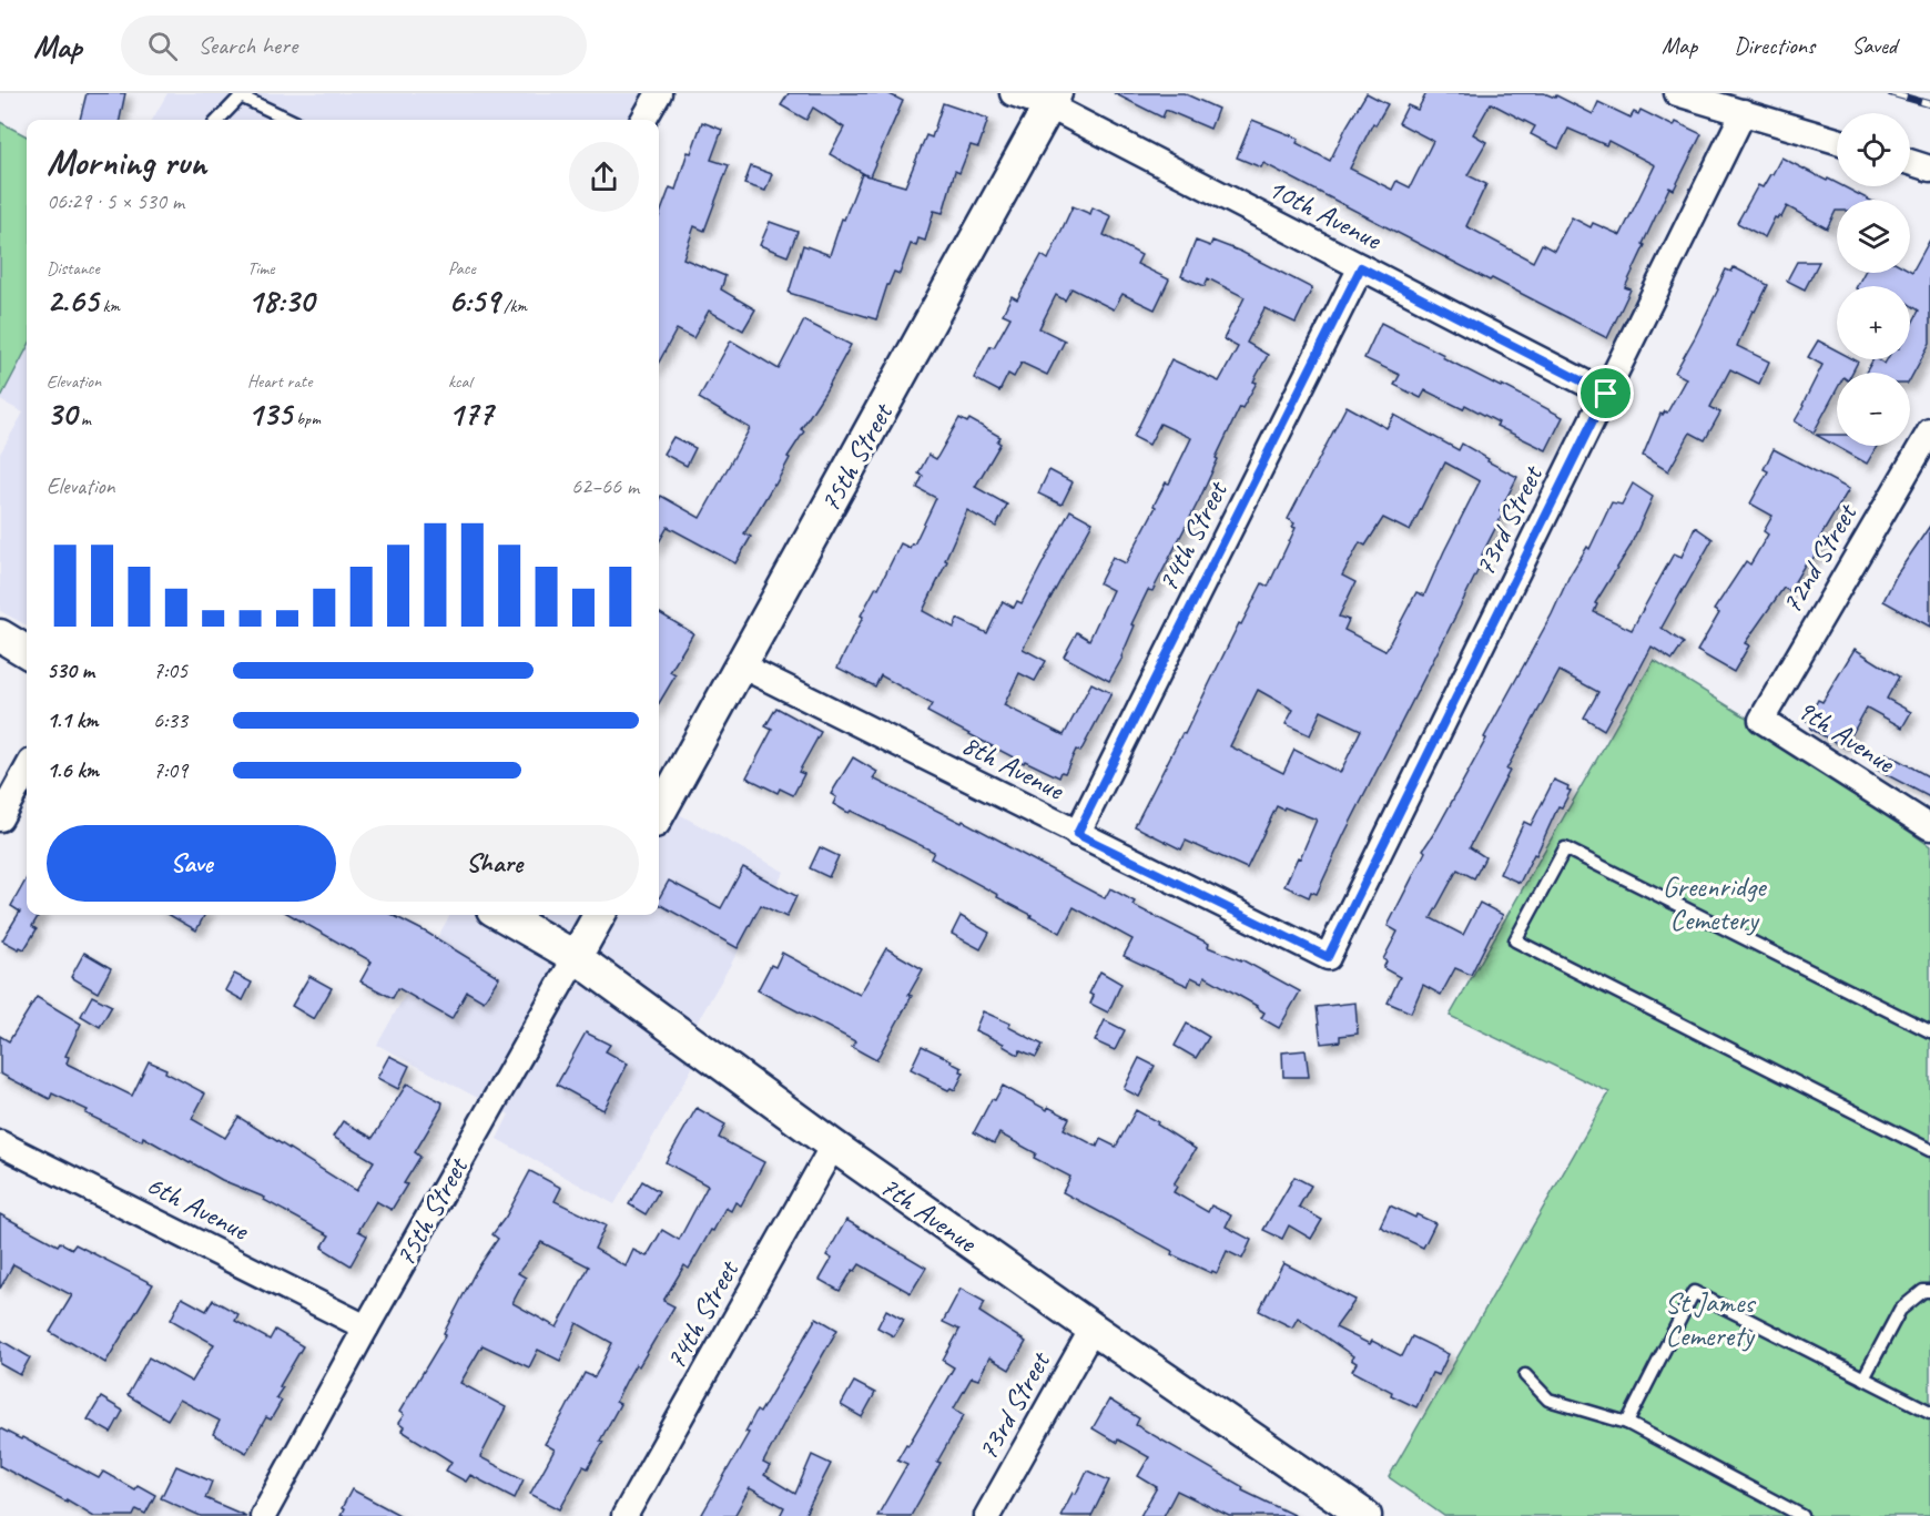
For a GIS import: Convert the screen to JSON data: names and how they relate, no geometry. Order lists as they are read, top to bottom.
{
  "streets": {
    "street": [
      "10th Avenue",
      "75th Street",
      "73rd Street",
      "74th Street",
      "72nd Street",
      "9th Avenue",
      "8th Avenue",
      "6th Avenue",
      "7th Avenue"
    ]
  },
  "crossings": [
    ["10th Avenue", "75th Street"],
    ["10th Avenue", "73rd Street"],
    ["10th Avenue", "74th Street"],
    ["75th Street", "8th Avenue"],
    ["75th Street", "6th Avenue"],
    ["75th Street", "7th Avenue"],
    ["73rd Street", "8th Avenue"],
    ["73rd Street", "7th Avenue"],
    ["74th Street", "8th Avenue"],
    ["74th Street", "7th Avenue"],
    ["72nd Street", "9th Avenue"]
  ],
  "parks": ["Greenridge Cemetery", "St James Cemerety"],
  "page": {
    "header": "Map",
    "search": "Search here",
    "nav": ["Map", "Directions", "Saved"],
    "map_buttons": ["+", "−"],
    "heading": ["Morning run", "06:29 · 5 × 530 m"],
    "stats": [
      ["Distance", "2.65 km"],
      ["Time", "18:30"],
      ["Pace", "6:59 /km"],
      ["Elevation", "30 m"],
      ["Heart rate", "135 bpm"],
      ["kcal", "177"]
    ],
    "chart": ["Elevation", "62–66 m"],
    "list": [
      {
        "name": "530 m",
        "note": "7:05"
      },
      {
        "name": "1.1 km",
        "note": "6:33"
      },
      {
        "name": "1.6 km",
        "note": "7:09"
      }
    ],
    "buttons": ["Save", "Share"]
  }
}
